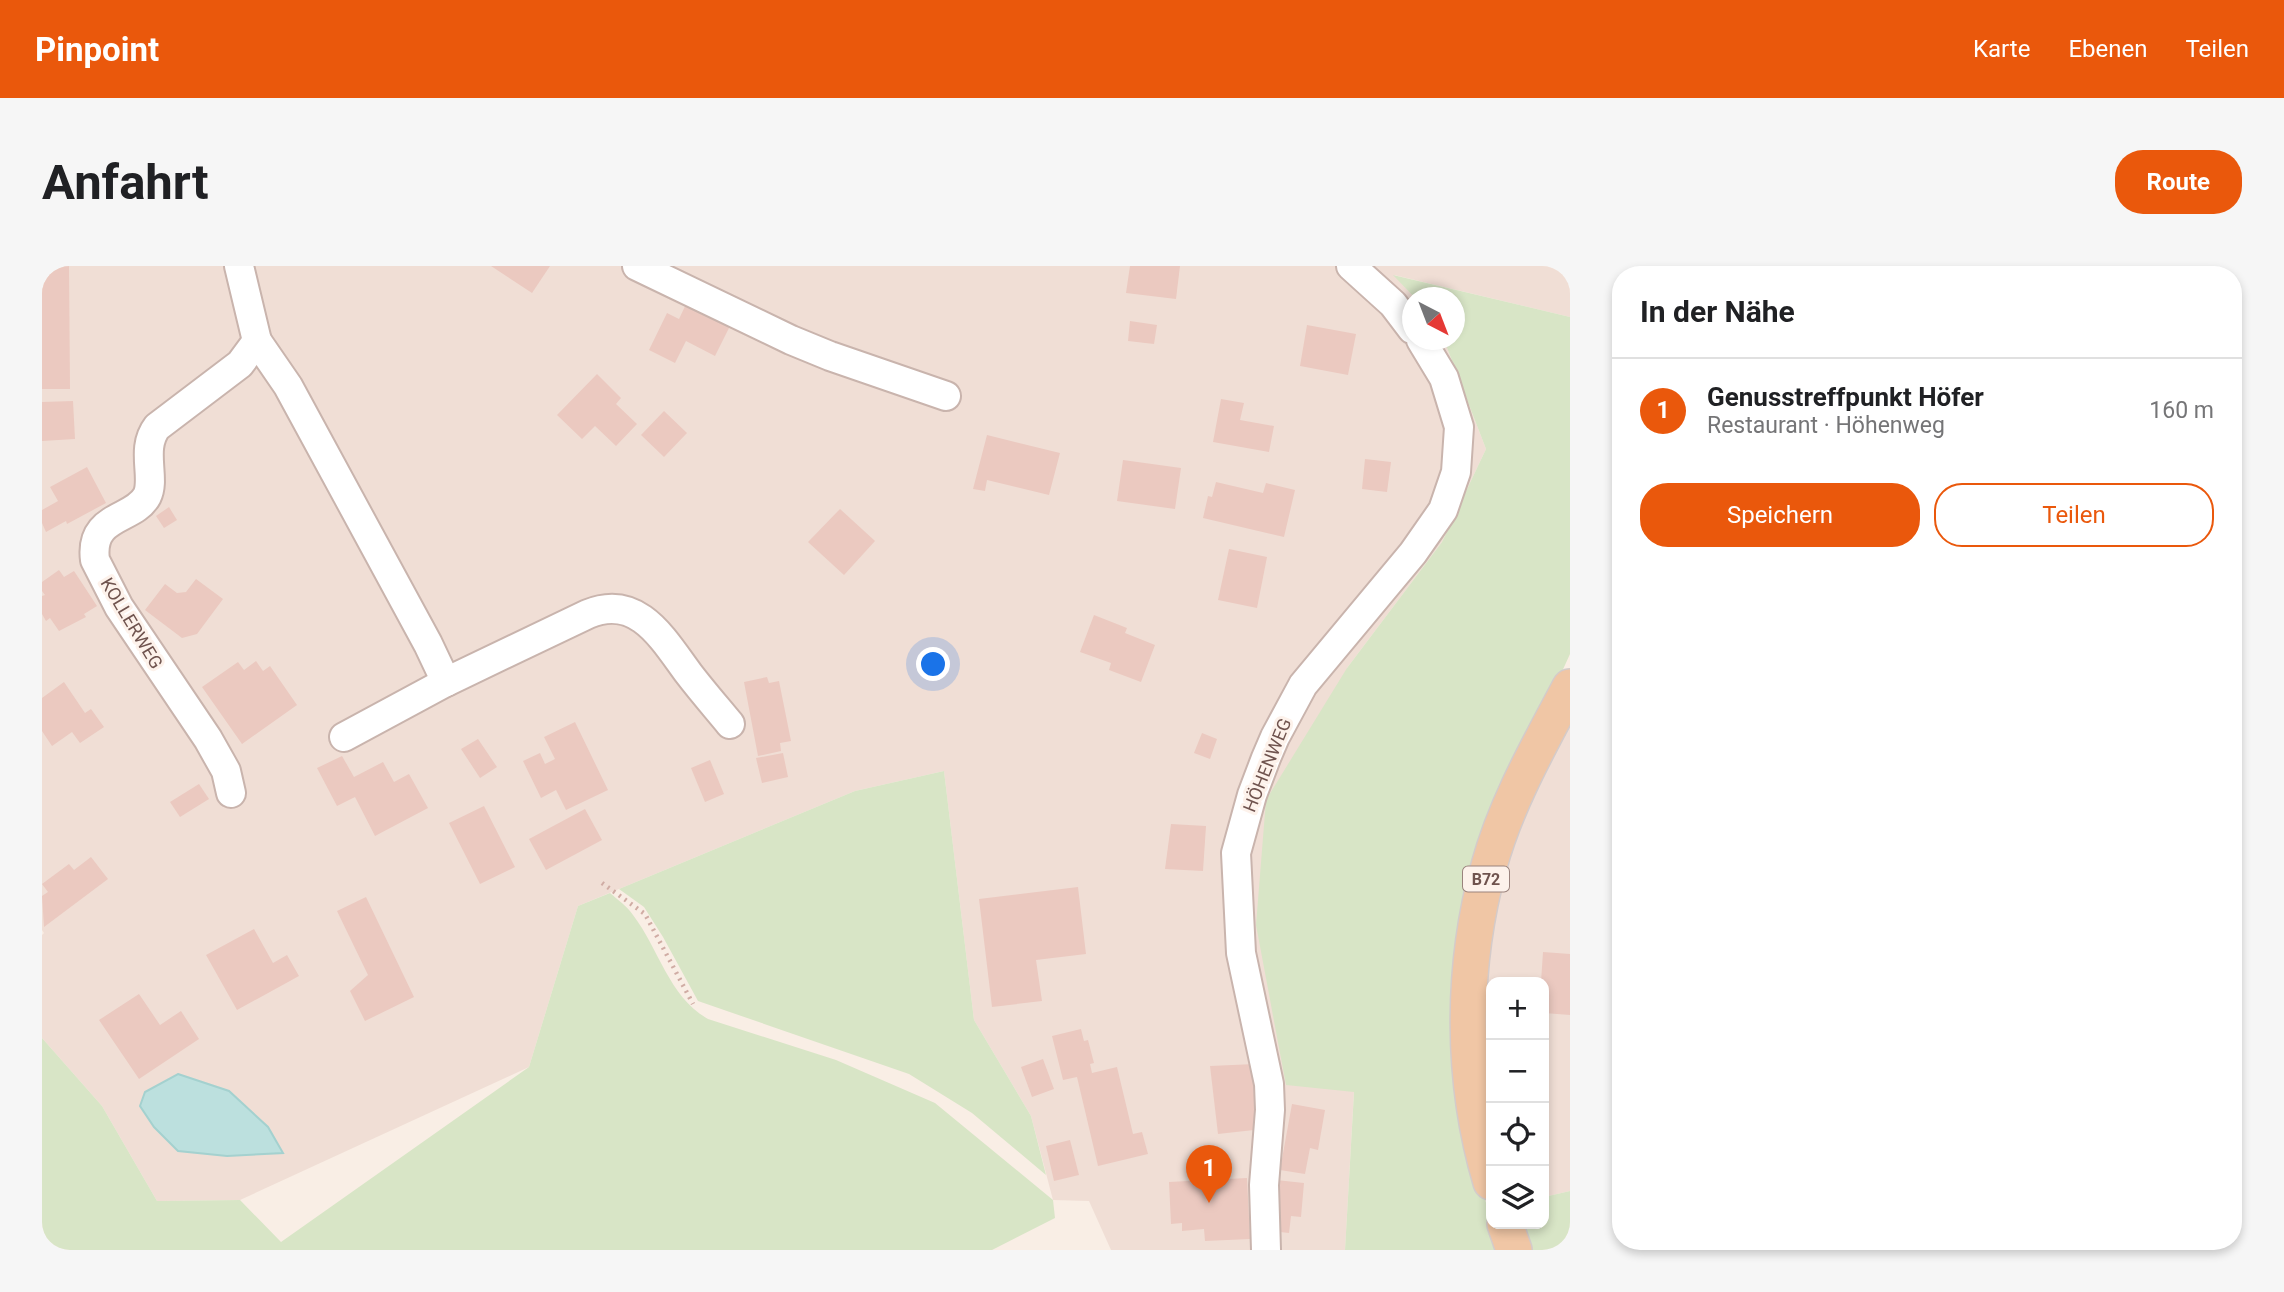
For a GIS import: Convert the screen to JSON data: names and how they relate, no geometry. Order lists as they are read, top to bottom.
{
  "streets": {
    "main road": ["B72"],
    "street": ["KOLLERWEG", "HÖHENWEG"]
  },
  "north": "bottom right",
  "page": {
    "header": "Pinpoint",
    "nav": ["Karte", "Ebenen", "Teilen"],
    "buttons": [
      "Route",
      ["Speichern", "Teilen"]
    ],
    "title": "Anfahrt",
    "heading": "In der Nähe",
    "list": [
      {
        "mark": "1",
        "name": "Genusstreffpunkt Höfer",
        "note": "Restaurant · Höhenweg",
        "value": "160 m"
      }
    ],
    "map_buttons": ["+", "−"],
    "pins": "1"
  }
}
